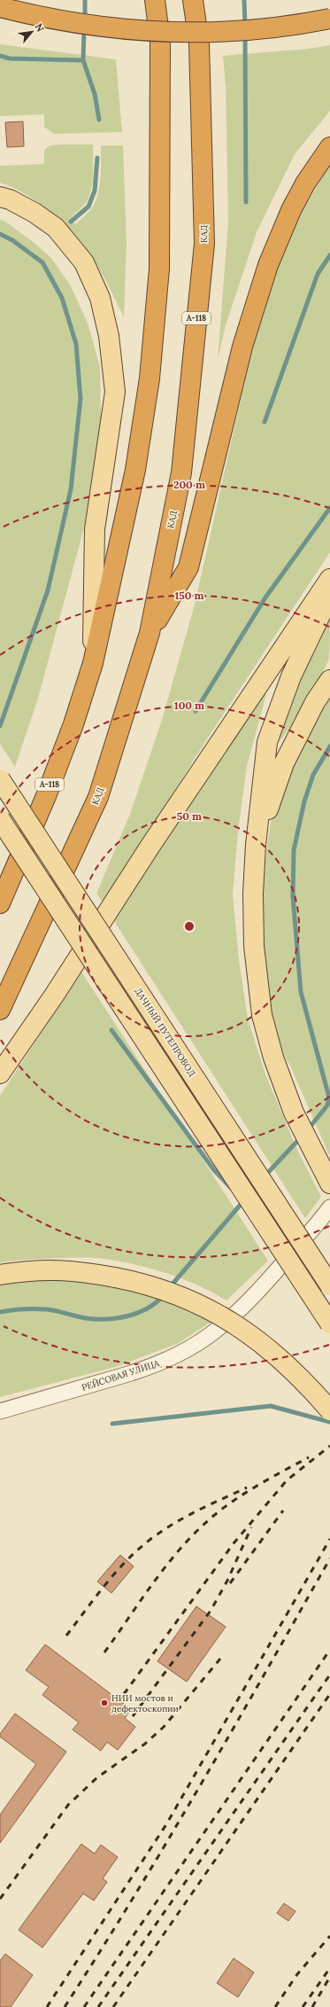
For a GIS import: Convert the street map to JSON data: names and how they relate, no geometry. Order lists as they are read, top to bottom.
{
  "streets": {
    "highway": ["КАД", "А-118"],
    "main road": ["ДАЧНЫЙ ПУТЕПРОВОД"],
    "street": ["РЕЙСОВАЯ УЛИЦА"]
  },
  "places": ["НИИ мостов и дефектоскопии"],
  "north": "top right",
  "rings": [
    "200 m",
    "150 m",
    "100 m",
    "50 m"
  ]
}
